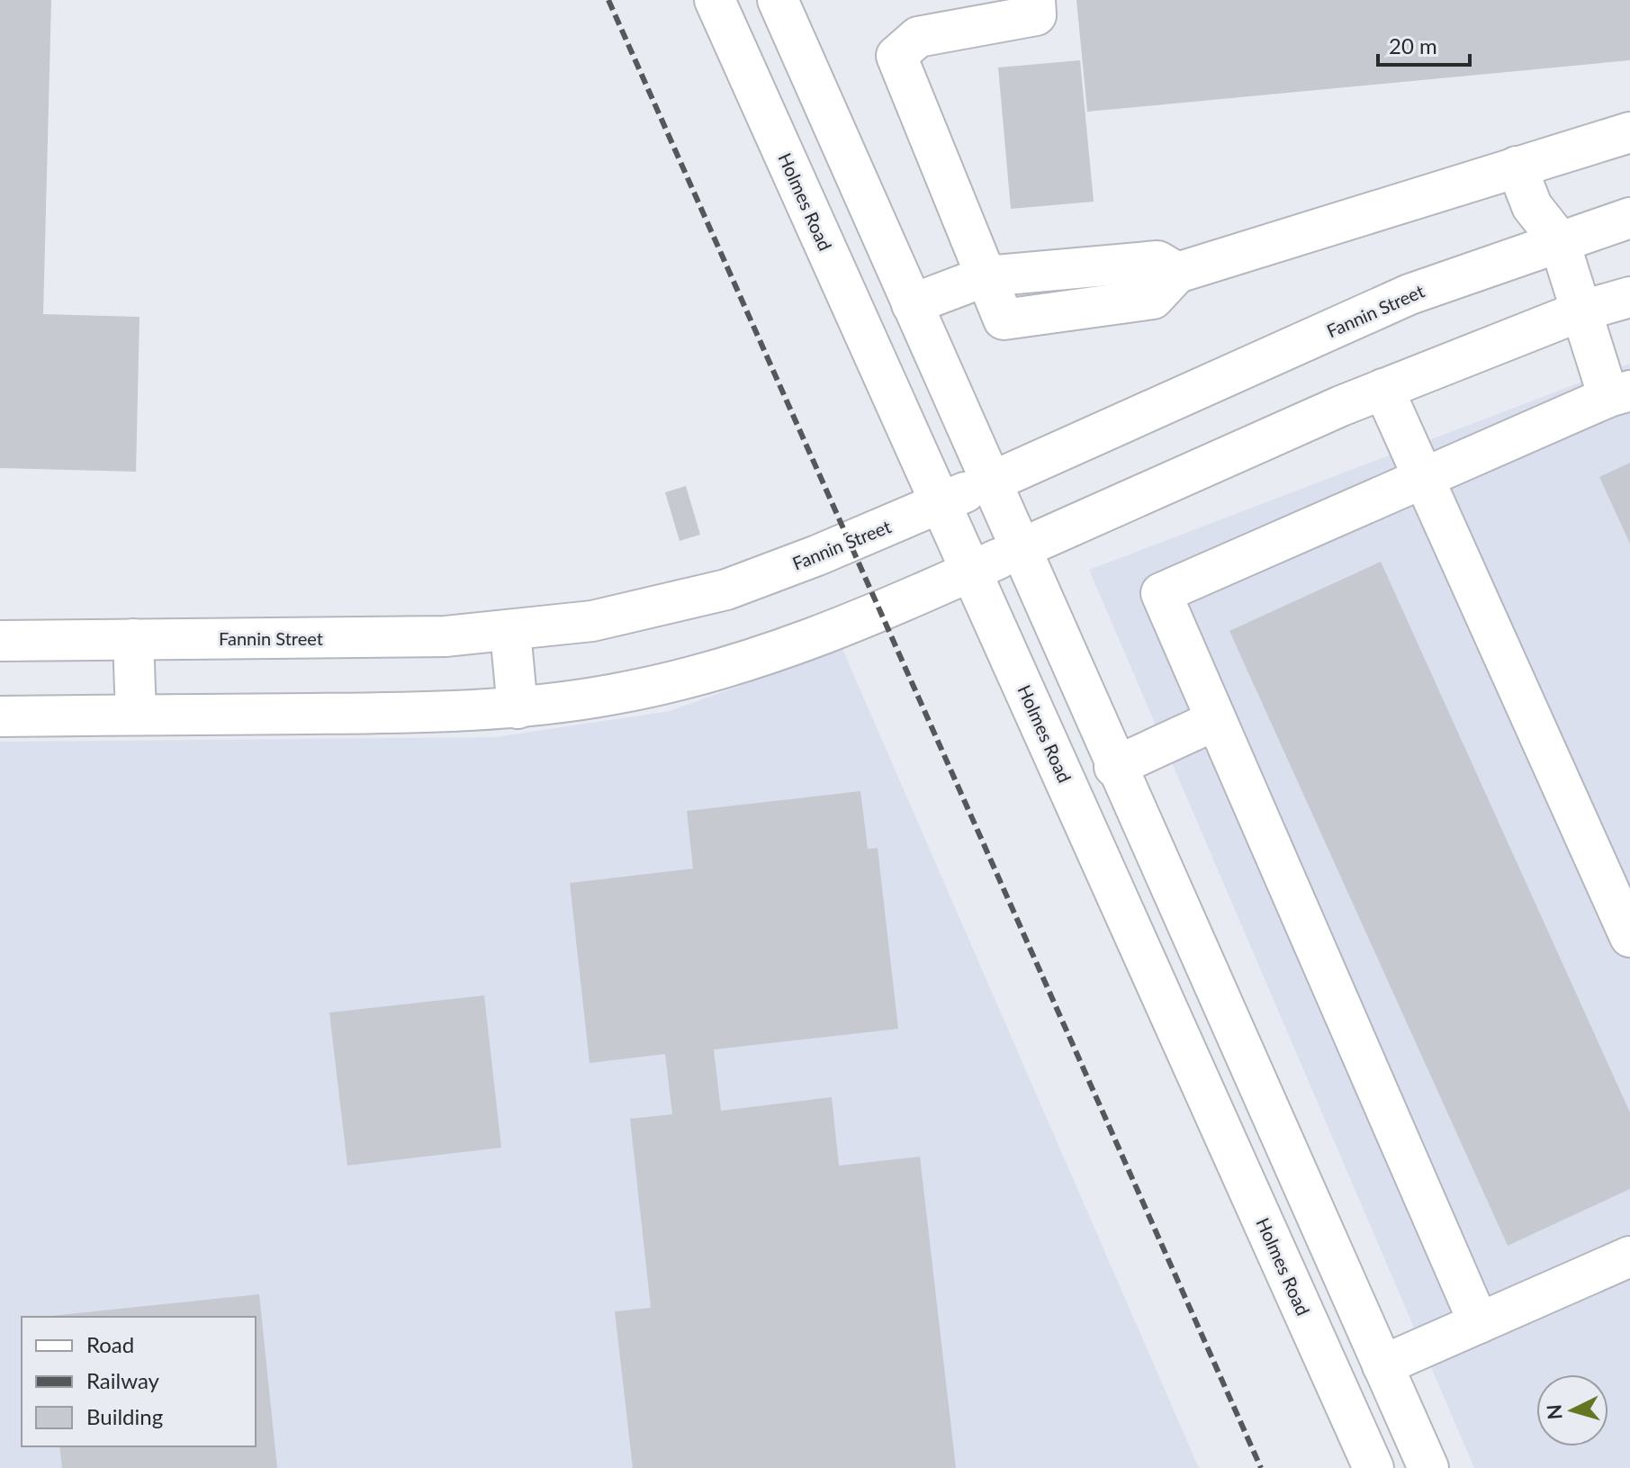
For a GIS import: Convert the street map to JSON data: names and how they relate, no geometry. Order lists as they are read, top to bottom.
{
  "streets": {
    "main road": ["Holmes Road", "Fannin Street"]
  },
  "crossings": [
    ["Holmes Road", "Fannin Street"]
  ],
  "legend": ["Road", "Railway", "Building"],
  "scale_bar": "20 m",
  "north": "left"
}
